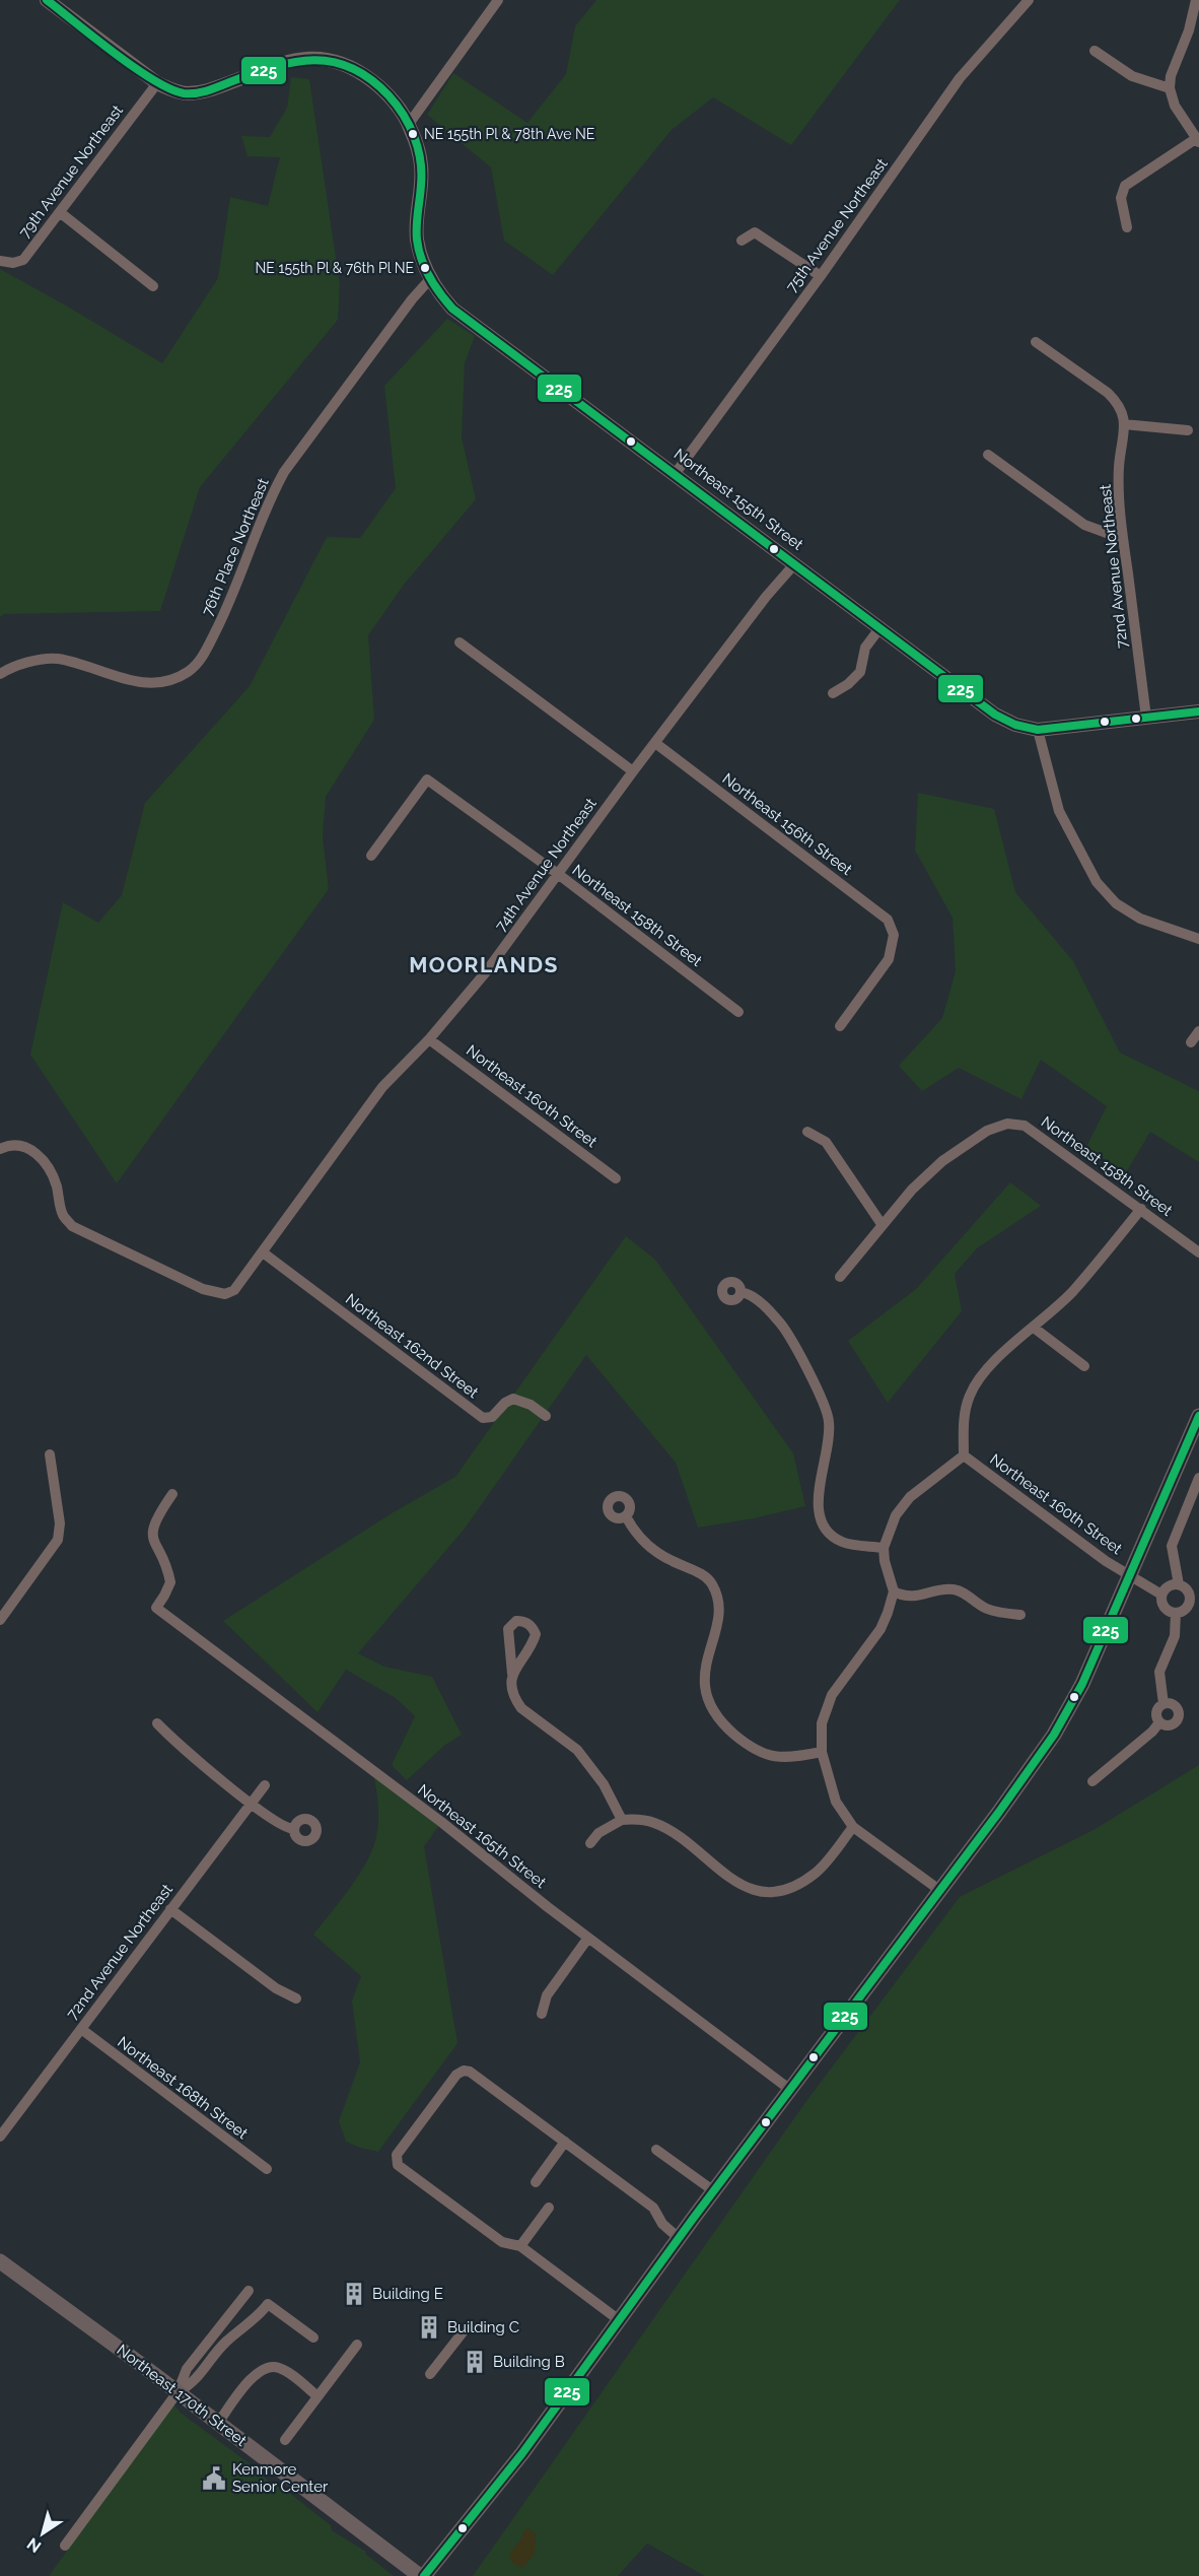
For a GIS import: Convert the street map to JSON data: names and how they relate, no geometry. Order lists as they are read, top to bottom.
{
  "streets": {
    "main road": ["Northeast 170th Street"],
    "street": [
      "79th Avenue Northeast",
      "75th Avenue Northeast",
      "Northeast 155th Street",
      "76th Place Northeast",
      "72nd Avenue Northeast",
      "Northeast 156th Street",
      "74th Avenue Northeast",
      "Northeast 158th Street",
      "Northeast 160th Street",
      "Northeast 162nd Street",
      "Northeast 165th Street",
      "Northeast 168th Street"
    ]
  },
  "crossings": [
    ["79th Avenue Northeast", "Northeast 155th Street"],
    ["75th Avenue Northeast", "Northeast 155th Street"],
    ["Northeast 155th Street", "76th Place Northeast"],
    ["Northeast 155th Street", "74th Avenue Northeast"],
    ["72nd Avenue Northeast", "Northeast 168th Street"],
    ["Northeast 156th Street", "74th Avenue Northeast"],
    ["74th Avenue Northeast", "Northeast 158th Street"],
    ["74th Avenue Northeast", "Northeast 160th Street"],
    ["74th Avenue Northeast", "Northeast 162nd Street"]
  ],
  "districts": ["MOORLANDS"],
  "places": {
    "other": ["NE 155th Pl & 78th Ave NE", "NE 155th Pl & 76th Pl NE"],
    "building": ["Building E", "Building C", "Building B"],
    "public building": ["Kenmore Senior Center"]
  },
  "lines": ["transit line 225"],
  "north": "bottom left"
}
